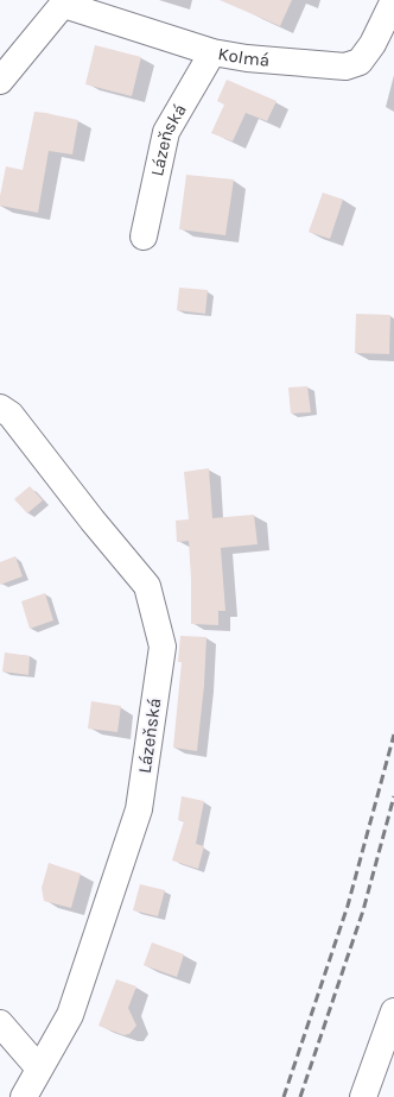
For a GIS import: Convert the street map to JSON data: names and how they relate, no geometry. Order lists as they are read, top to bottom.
{
  "streets": {
    "street": ["Kolmá", "Lázeňská"]
  },
  "crossings": [
    ["Kolmá", "Lázeňská"]
  ]
}
